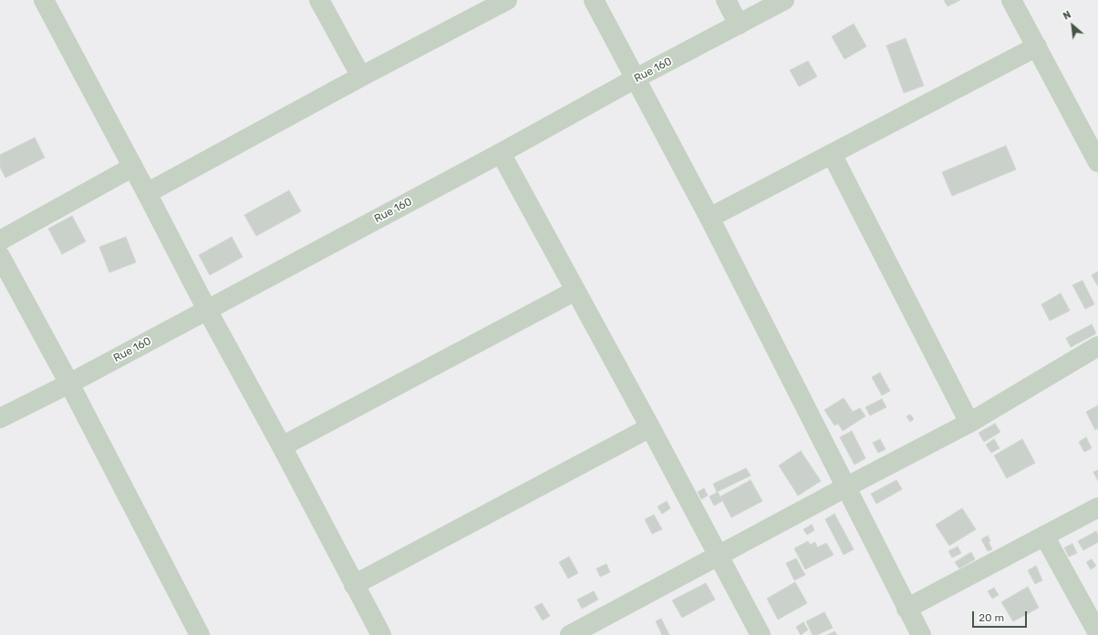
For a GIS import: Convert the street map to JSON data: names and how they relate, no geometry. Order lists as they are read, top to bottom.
{
  "streets": {
    "street": ["Rue 160"]
  },
  "scale_bar": "20 m",
  "north": "top left"
}
